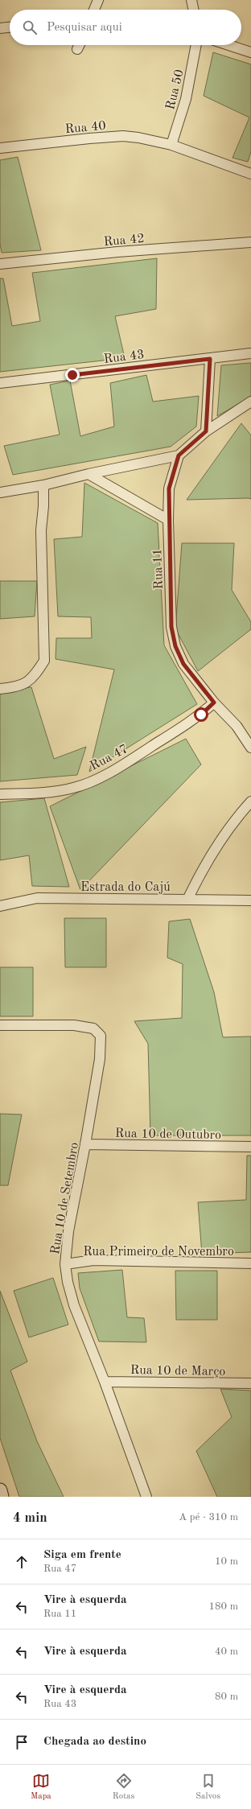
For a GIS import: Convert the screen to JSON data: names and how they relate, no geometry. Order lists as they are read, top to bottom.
{
  "streets": {
    "street": [
      "Rua 50",
      "Rua 40",
      "Rua 42",
      "Rua 43",
      "Rua 11",
      "Rua 47",
      "Estrada do Cajú",
      "Rua 10 de Outubro",
      "Rua 10 de Setembro",
      "Rua Primeiro de Novembro",
      "Rua 10 de Março"
    ]
  },
  "crossings": [
    ["Rua 50", "Rua 40"],
    ["Rua 11", "Rua 47"],
    ["Rua 10 de Outubro", "Rua 10 de Setembro"],
    ["Rua 10 de Setembro", "Rua Primeiro de Novembro"],
    ["Rua 10 de Setembro", "Rua 10 de Março"]
  ],
  "page": {
    "search": "Pesquisar aqui",
    "heading": ["4 min", "A pé · 310 m"],
    "list": [
      ["Siga em frente", "Rua 47", "10 m"],
      ["Vire à esquerda", "Rua 11", "180 m"],
      ["Vire à esquerda", "40 m"],
      ["Vire à esquerda", "Rua 43", "80 m"],
      "Chegada ao destino"
    ],
    "nav": ["Mapa", "Rotas", "Salvos"]
  }
}
